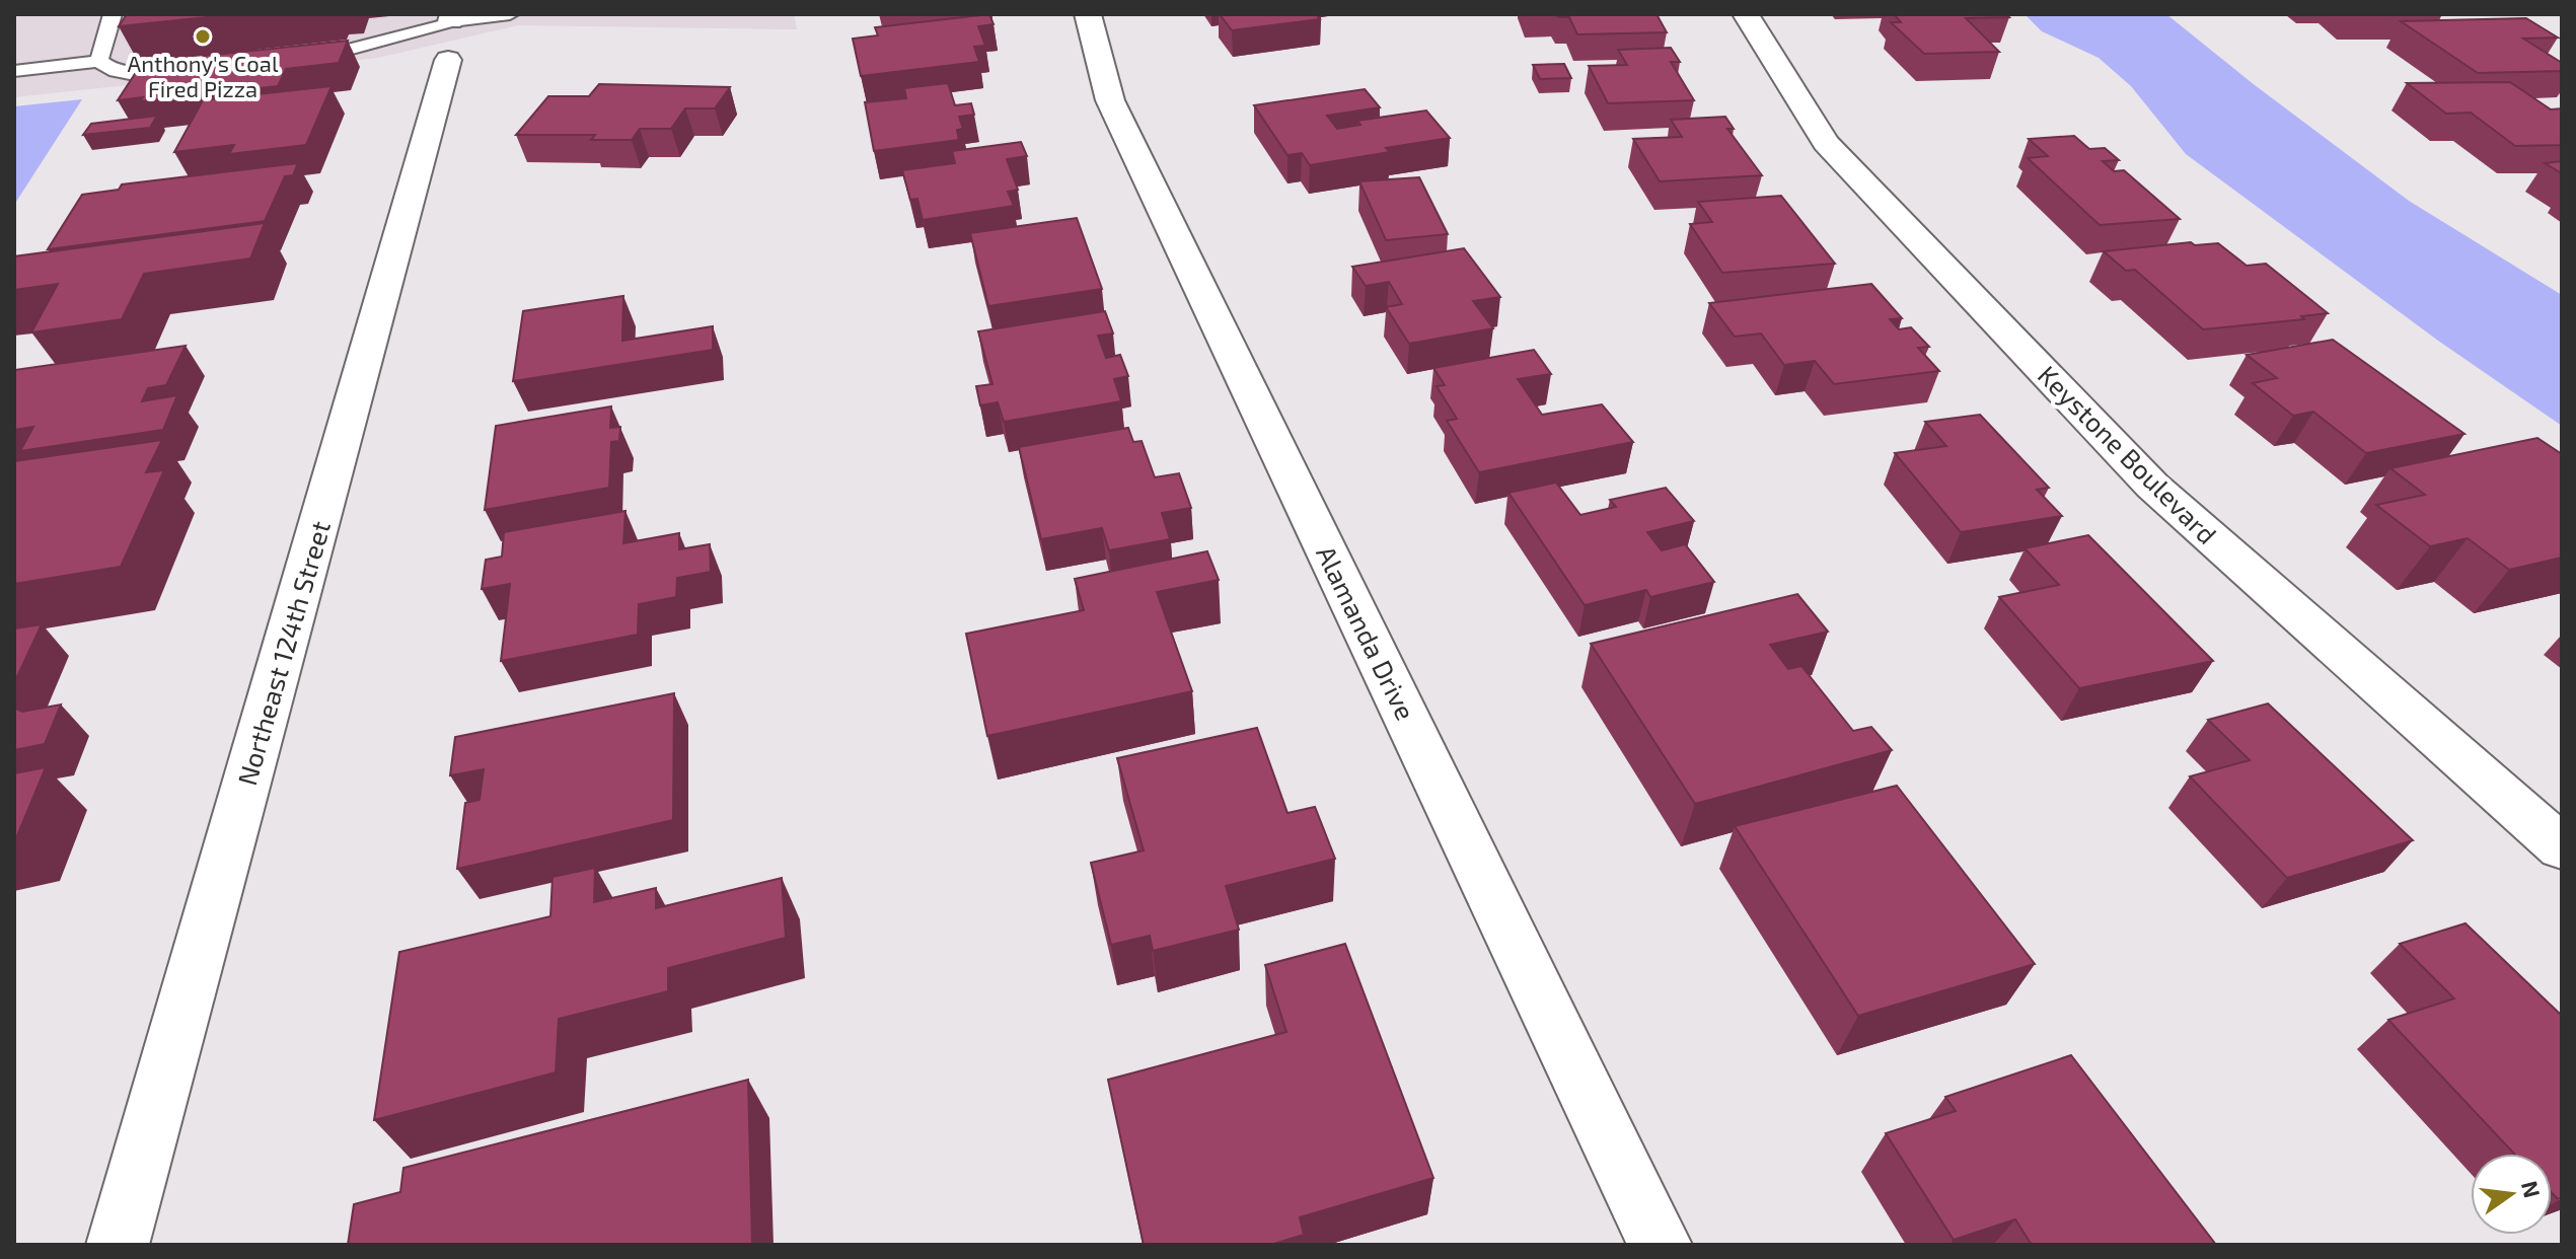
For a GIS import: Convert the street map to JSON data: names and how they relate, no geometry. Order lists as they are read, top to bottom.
{
  "streets": {
    "street": ["Keystone Boulevard", "Alamanda Drive", "Northeast 124th Street"]
  },
  "places": ["Anthony's Coal Fired Pizza"],
  "north": "right"
}
